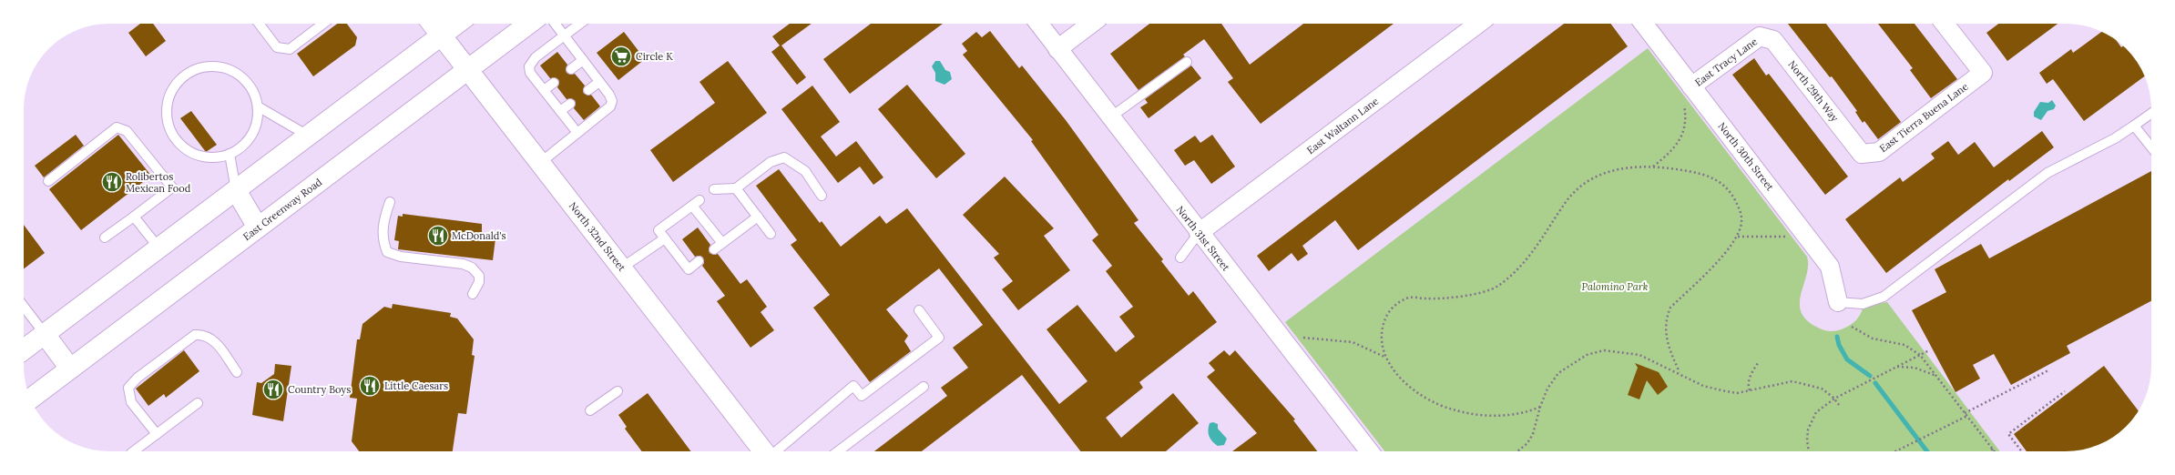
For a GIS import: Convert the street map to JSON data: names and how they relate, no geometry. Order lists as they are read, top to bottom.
{
  "streets": {
    "main road": ["East Greenway Road", "North 32nd Street"],
    "street": [
      "East Tracy Lane",
      "North 29th Way",
      "East Tierra Buena Lane",
      "East Waltann Lane",
      "North 30th Street",
      "North 31st Street"
    ]
  },
  "crossings": [
    ["East Tracy Lane", "North 29th Way"],
    ["East Tracy Lane", "North 30th Street"],
    ["North 29th Way", "East Tierra Buena Lane"],
    ["East Waltann Lane", "North 31st Street"],
    ["East Greenway Road", "North 32nd Street"]
  ],
  "parks": ["Palomino Park"],
  "places": {
    "supermarket": ["Circle K"],
    "restaurant": [
      "Rolibertos Mexican Food",
      "McDonald's",
      "Little Caesars",
      "Country Boys"
    ]
  }
}
